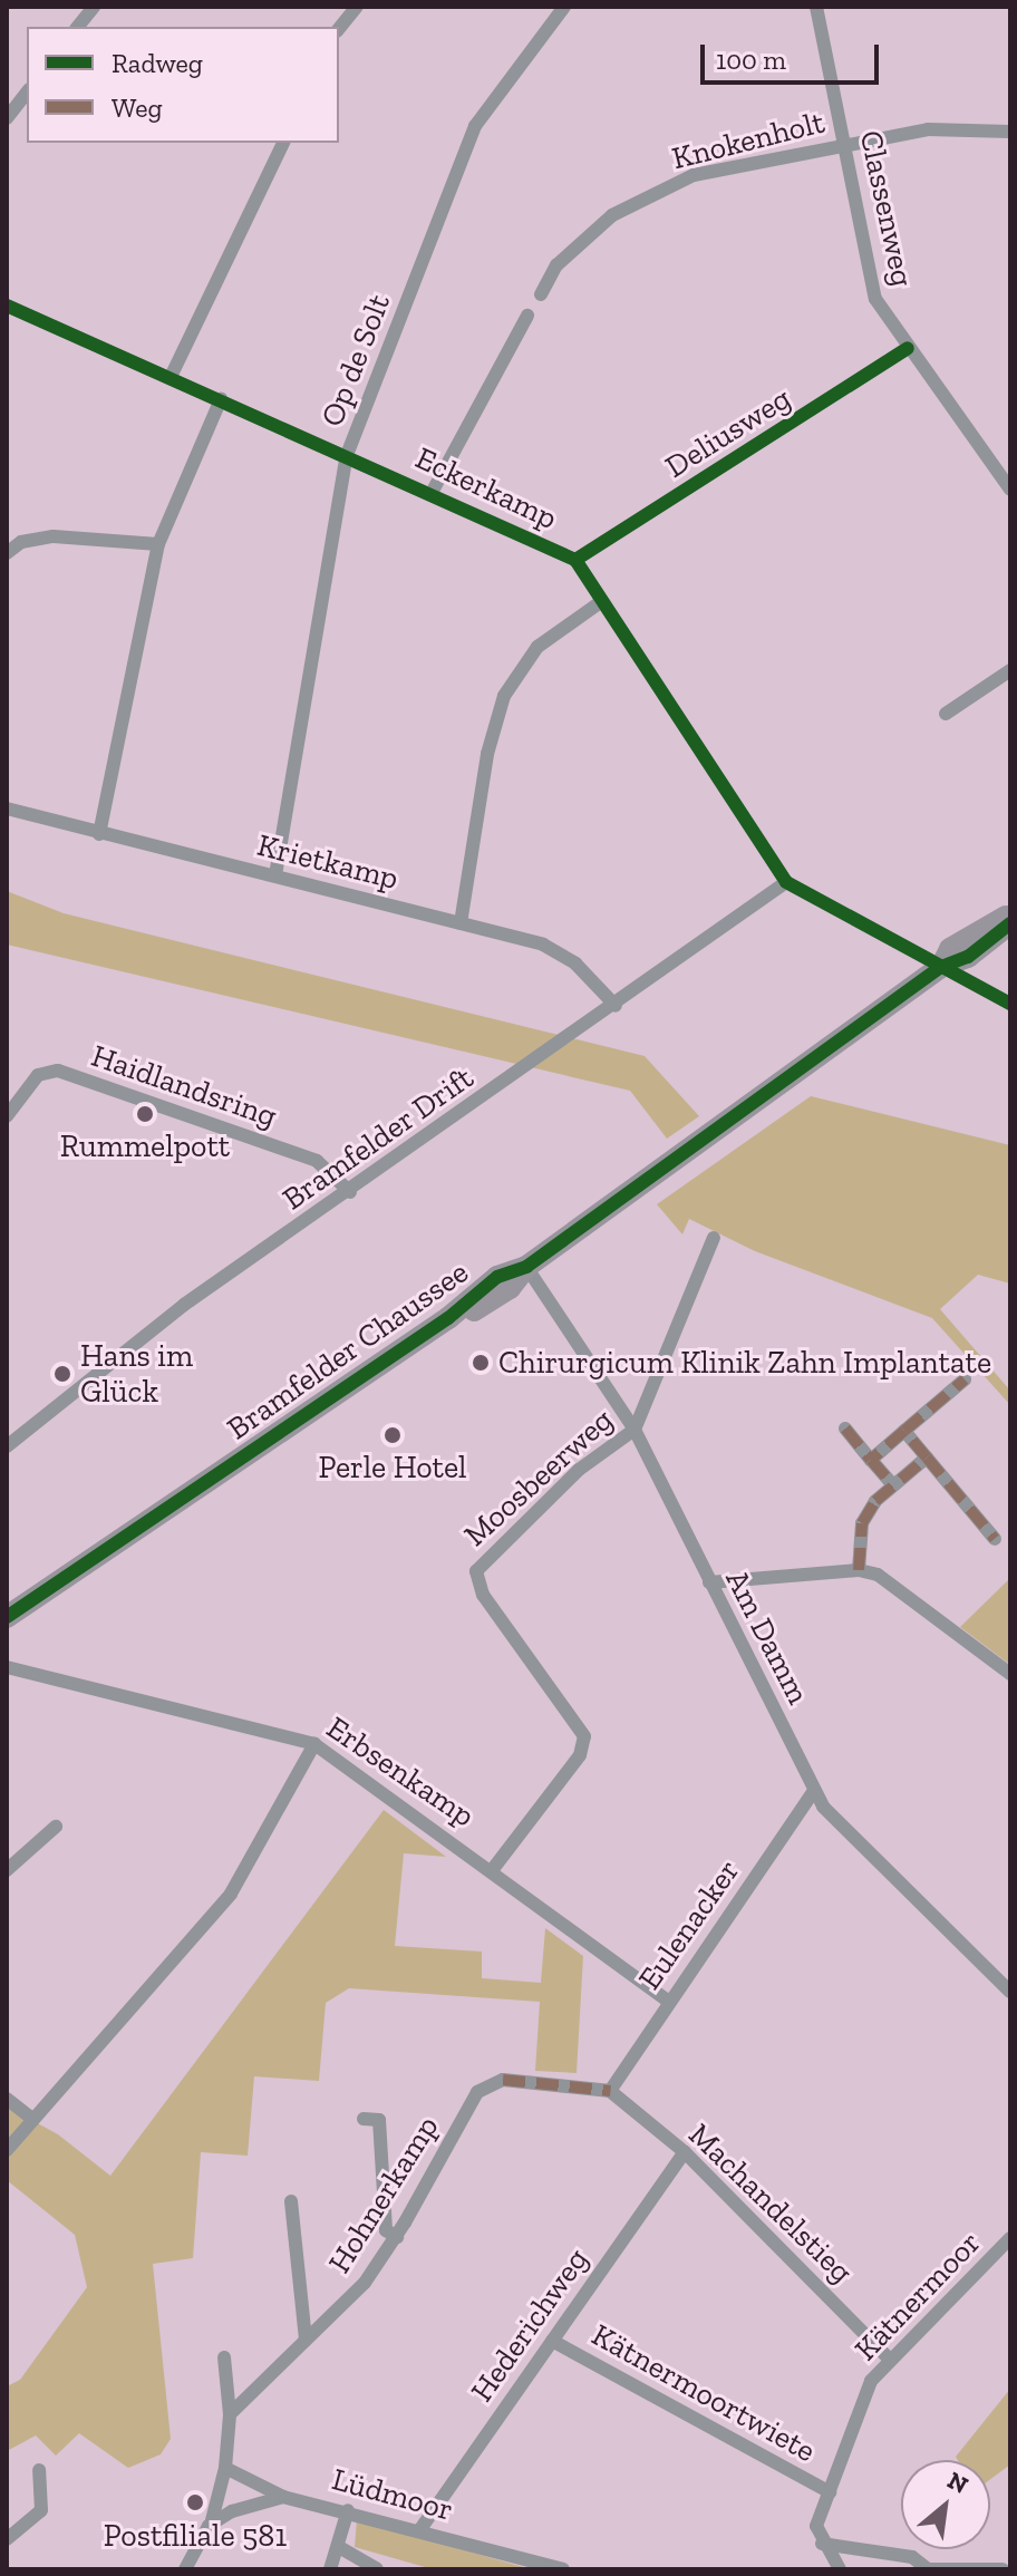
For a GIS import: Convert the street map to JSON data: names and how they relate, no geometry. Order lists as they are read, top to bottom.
{
  "streets": {
    "main road": ["Bramfelder Chaussee"],
    "street": [
      "Knokenholt",
      "Classenweg",
      "Op de Solt",
      "Deliusweg",
      "Eckerkamp",
      "Krietkamp",
      "Haidlandsring",
      "Bramfelder Drift",
      "Moosbeerweg",
      "Am Damm",
      "Erbsenkamp",
      "Eulenacker",
      "Hohnerkamp",
      "Machandelstieg",
      "Kätnermoor",
      "Hederichweg",
      "Kätnermoortwiete",
      "Lüdmoor"
    ]
  },
  "crossings": [
    ["Knokenholt", "Classenweg"],
    ["Classenweg", "Deliusweg"],
    ["Op de Solt", "Eckerkamp"],
    ["Op de Solt", "Krietkamp"],
    ["Deliusweg", "Eckerkamp"],
    ["Eckerkamp", "Bramfelder Drift"],
    ["Eckerkamp", "Bramfelder Chaussee"],
    ["Krietkamp", "Bramfelder Drift"],
    ["Haidlandsring", "Bramfelder Drift"],
    ["Bramfelder Chaussee", "Am Damm"],
    ["Moosbeerweg", "Am Damm"],
    ["Moosbeerweg", "Erbsenkamp"],
    ["Am Damm", "Eulenacker"],
    ["Erbsenkamp", "Eulenacker"],
    ["Eulenacker", "Hohnerkamp"],
    ["Eulenacker", "Machandelstieg"],
    ["Hohnerkamp", "Machandelstieg"],
    ["Machandelstieg", "Kätnermoor"],
    ["Machandelstieg", "Hederichweg"],
    ["Kätnermoor", "Kätnermoortwiete"],
    ["Hederichweg", "Kätnermoortwiete"],
    ["Hederichweg", "Lüdmoor"]
  ],
  "places": [
    "Rummelpott",
    "Chirurgicum Klinik Zahn Implantate",
    "Hans im Glück",
    "Perle Hotel",
    "Postfiliale 581"
  ],
  "legend": ["Radweg", "Weg"],
  "scale_bar": "100 m",
  "north": "top right"
}
